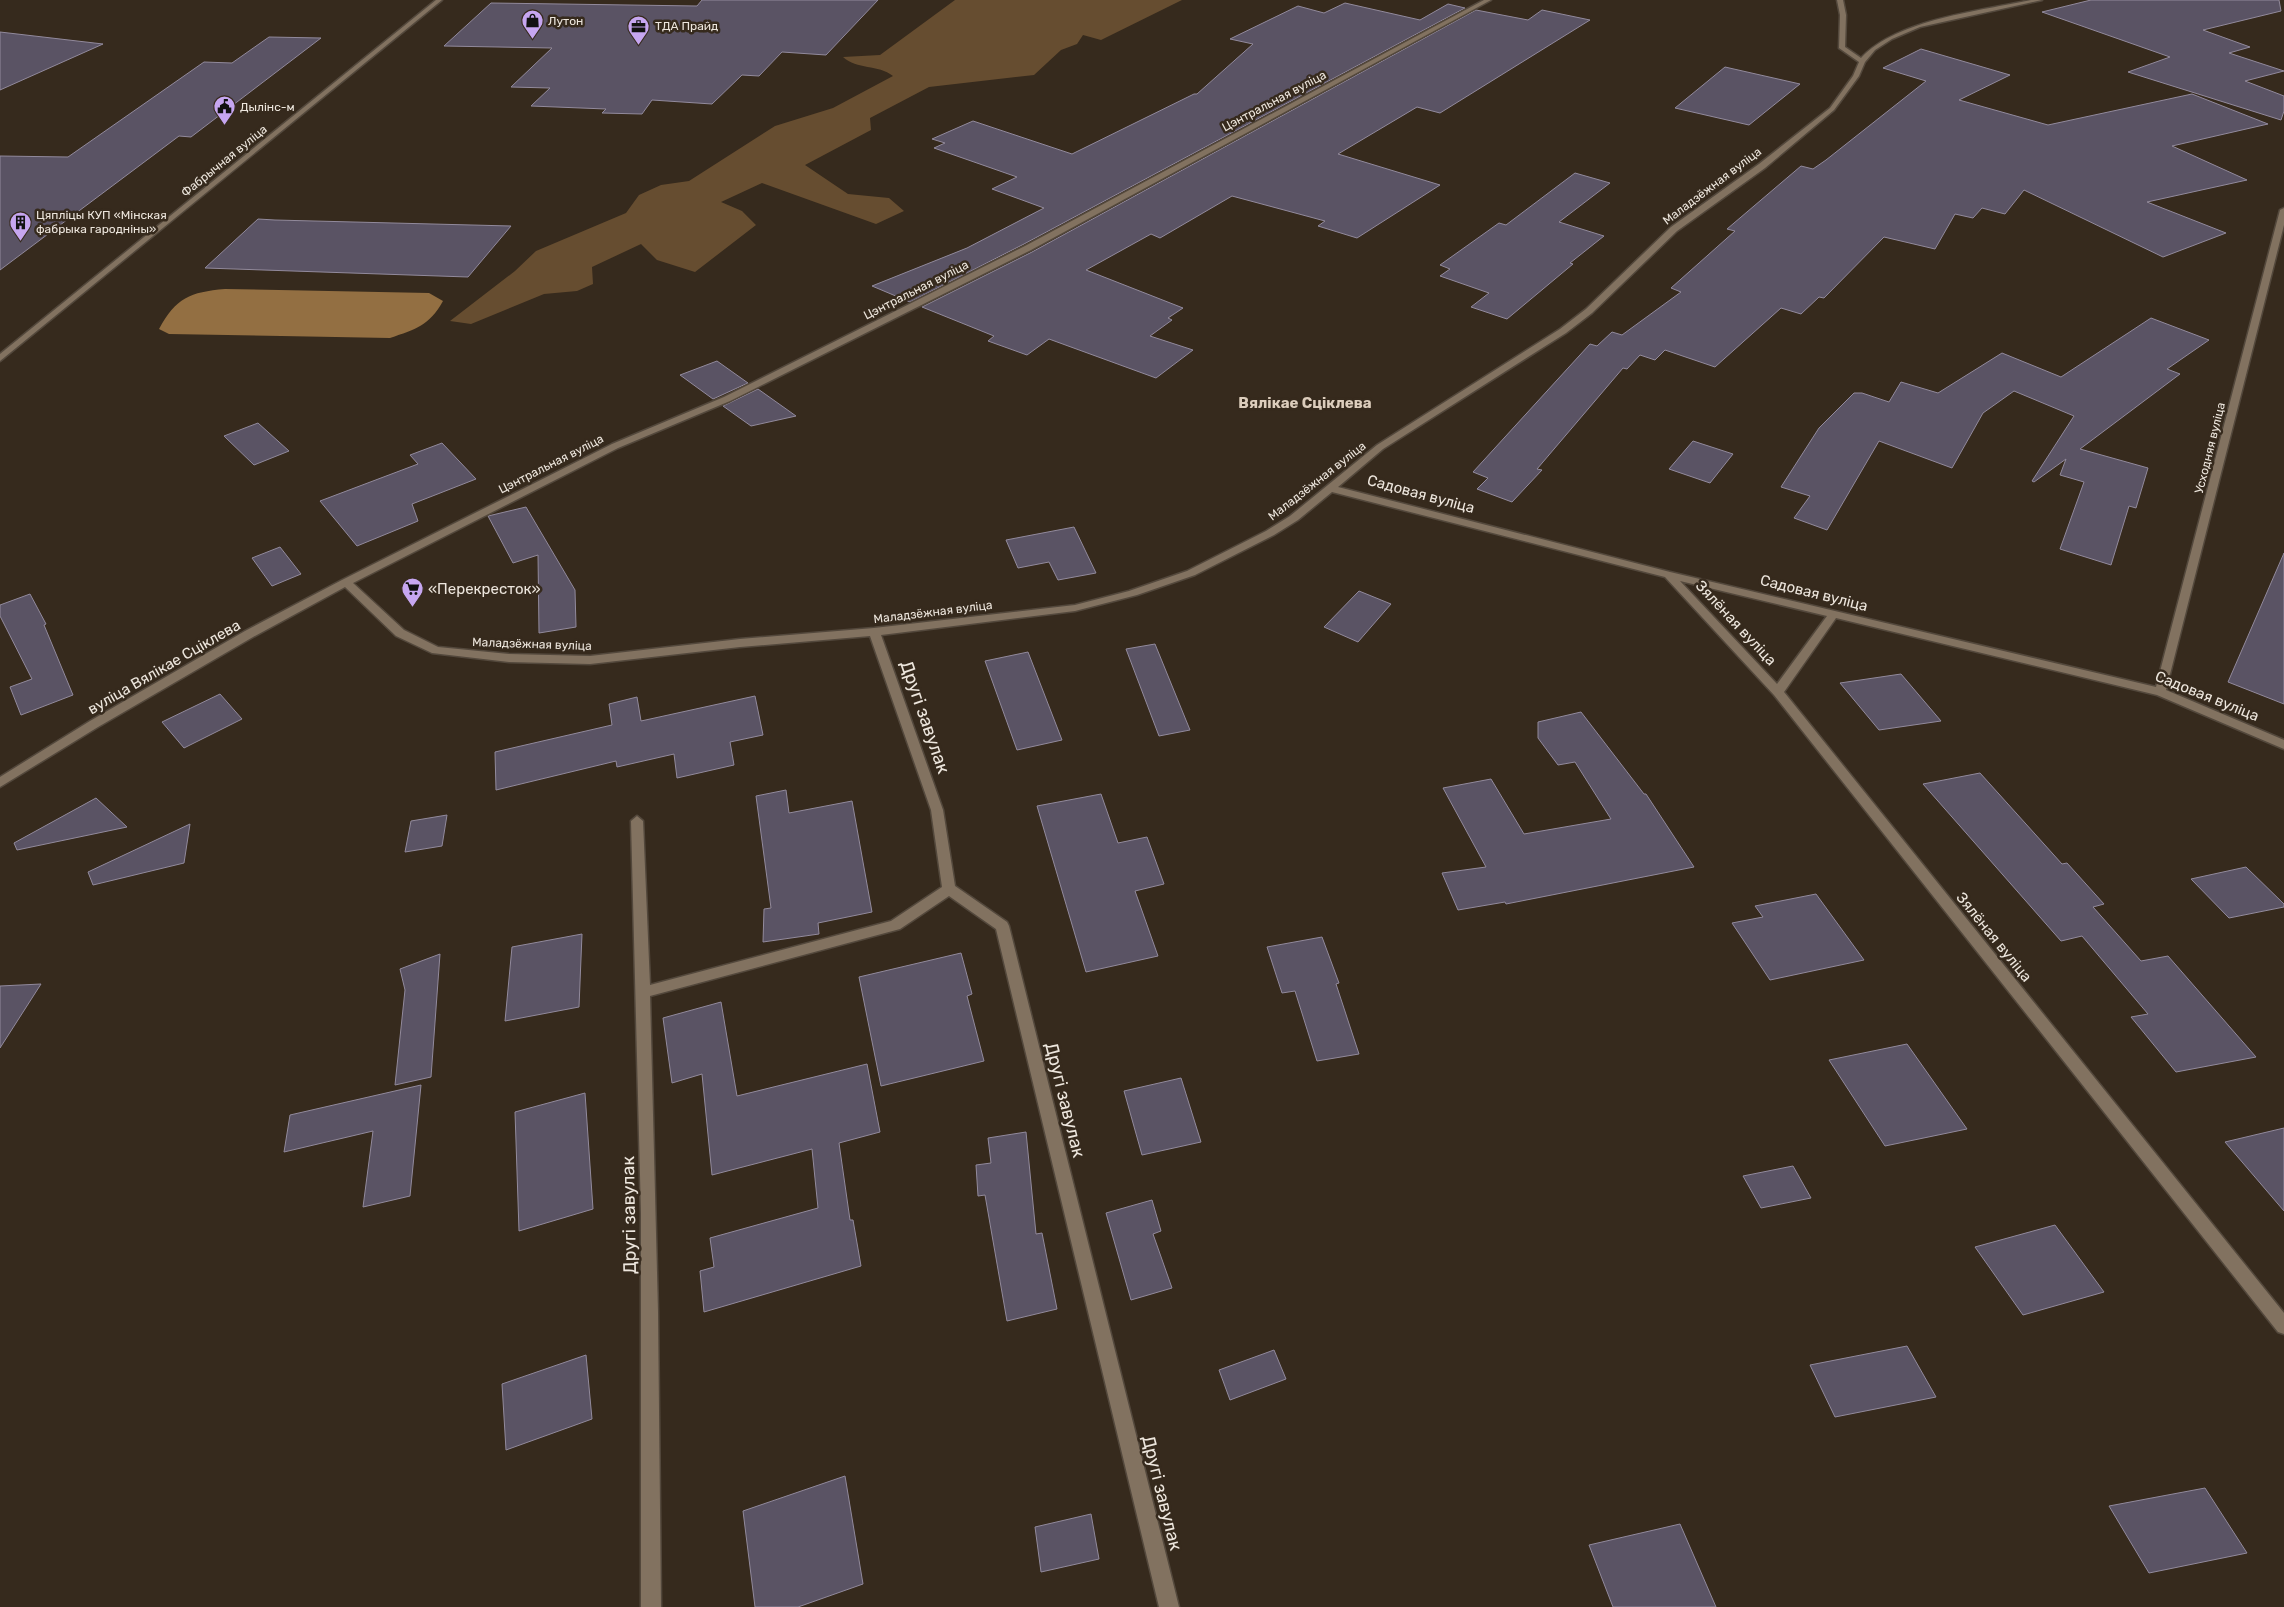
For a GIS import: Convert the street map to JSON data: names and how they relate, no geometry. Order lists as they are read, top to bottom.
{
  "streets": {
    "street": [
      "Цэнтральная вуліца",
      "Фабрычная вуліца",
      "Маладзёжная вуліца",
      "Усходняя вуліца",
      "Садовая вуліца",
      "Зялёная вуліца",
      "вуліца Вялікае Сціклева",
      "Другі завулак"
    ]
  },
  "crossings": [
    ["Цэнтральная вуліца", "Маладзёжная вуліца"],
    ["Цэнтральная вуліца", "вуліца Вялікае Сціклева"],
    ["Маладзёжная вуліца", "Садовая вуліца"],
    ["Маладзёжная вуліца", "вуліца Вялікае Сціклева"],
    ["Маладзёжная вуліца", "Другі завулак"],
    ["Усходняя вуліца", "Садовая вуліца"],
    ["Садовая вуліца", "Зялёная вуліца"]
  ],
  "districts": ["Вялікае Сціклева"],
  "places": {
    "shop": ["Лутон"],
    "office": ["ТДА Прайд"],
    "public building": ["Дылінс-м"],
    "building": ["Цяпліцы КУП «Мінская фабрыка гародніны»"],
    "supermarket": ["«Перекресток»"]
  }
}
